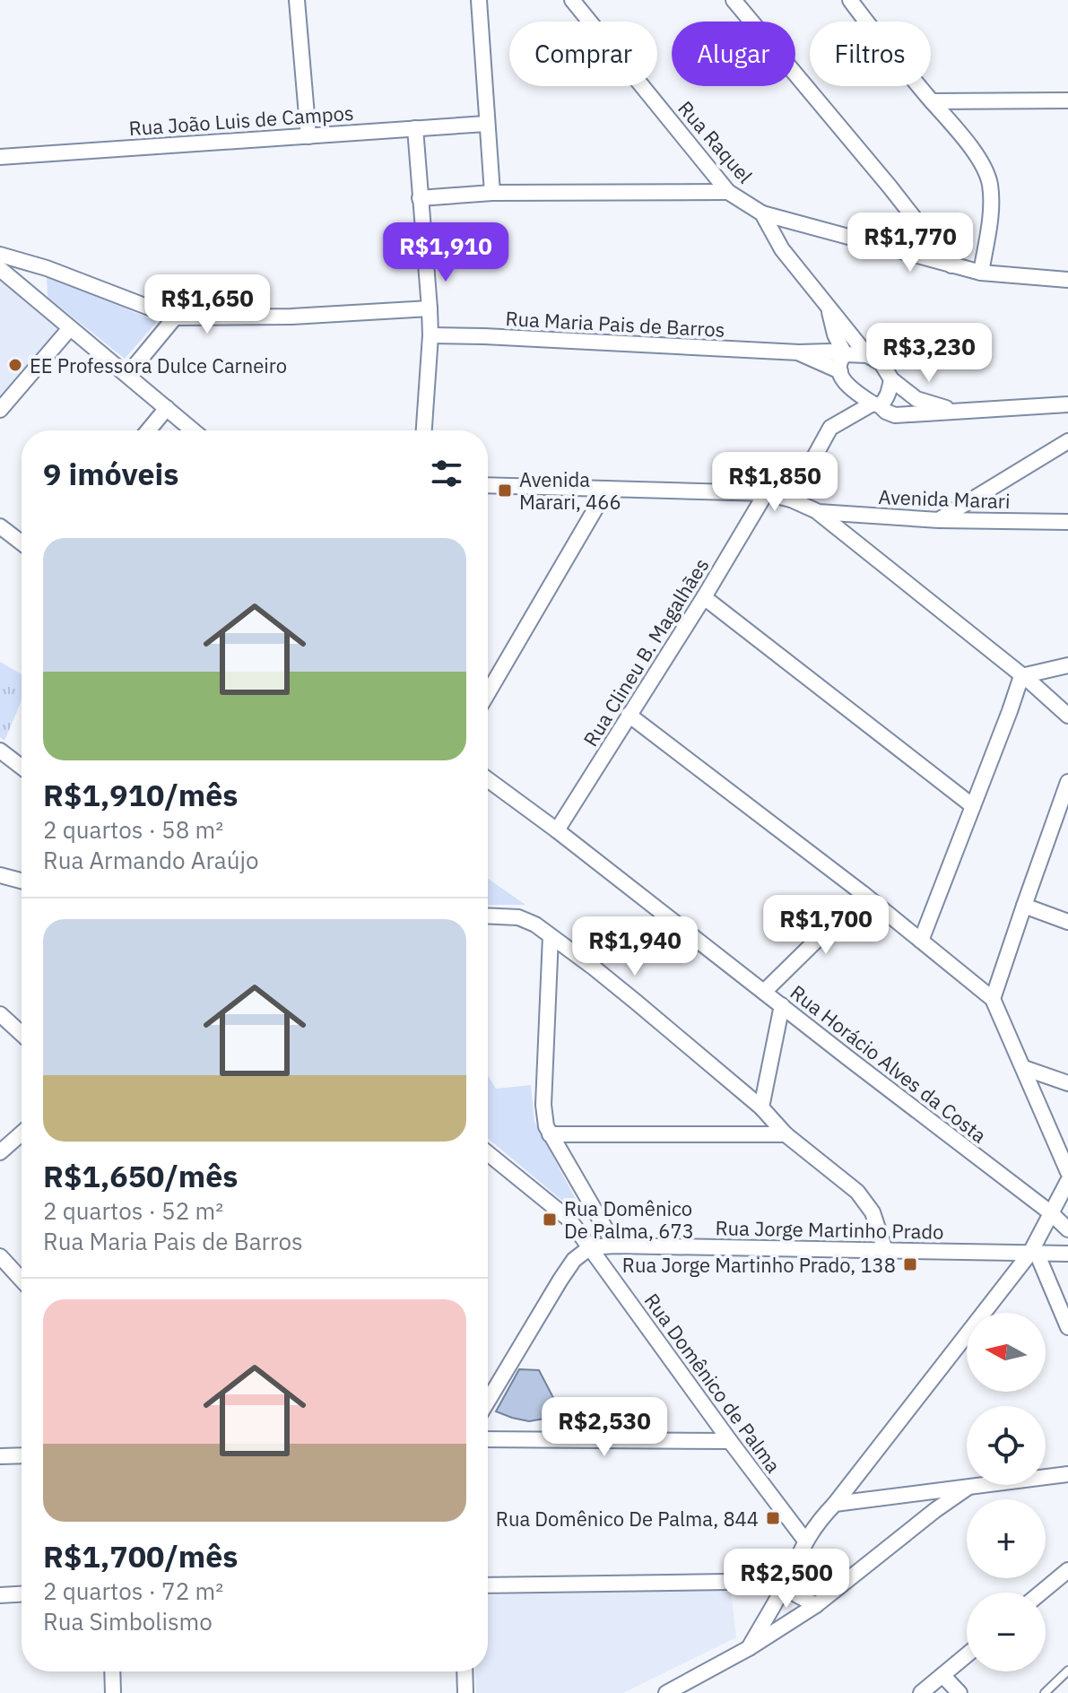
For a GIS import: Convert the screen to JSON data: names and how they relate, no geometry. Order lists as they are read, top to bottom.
{
  "streets": {
    "street": [
      "Rua João Luis de Campos",
      "Rua Raquel",
      "Rua Maria Pais de Barros",
      "Avenida Marari",
      "Rua Clineu B. Magalhães",
      "Rua Horácio Alves da Costa",
      "Rua Jorge Martinho Prado",
      "Rua Domênico de Palma"
    ]
  },
  "crossings": [
    ["Rua Raquel", "Rua Maria Pais de Barros"],
    ["Avenida Marari", "Rua Clineu B. Magalhães"],
    ["Rua Clineu B. Magalhães", "Rua Horácio Alves da Costa"],
    ["Rua Jorge Martinho Prado", "Rua Domênico de Palma"]
  ],
  "places": {
    "other": ["EE Professora Dulce Carneiro"],
    "transit": [
      "Avenida Marari, 466",
      "Rua Domênico De Palma, 673",
      "Rua Jorge Martinho Prado, 138",
      "Rua Domênico De Palma, 844"
    ]
  },
  "north": "left",
  "page": {
    "chip": ["Comprar", "Alugar", "Filtros"],
    "price": [
      "R$1,770",
      "R$1,910",
      "R$1,650",
      "R$3,230",
      "R$1,850",
      "R$1,700",
      "R$1,940",
      "R$2,530",
      "R$2,500"
    ],
    "heading": "9 imóveis",
    "list": [
      {
        "name": "R$1,910/mês",
        "note": "2 quartos · 58 m² · Rua Armando Araújo"
      },
      {
        "name": "R$1,650/mês",
        "note": "2 quartos · 52 m² · Rua Maria Pais de Barros"
      },
      {
        "name": "R$1,700/mês",
        "note": "2 quartos · 72 m² · Rua Simbolismo"
      }
    ],
    "map_buttons": ["+", "−"]
  }
}
